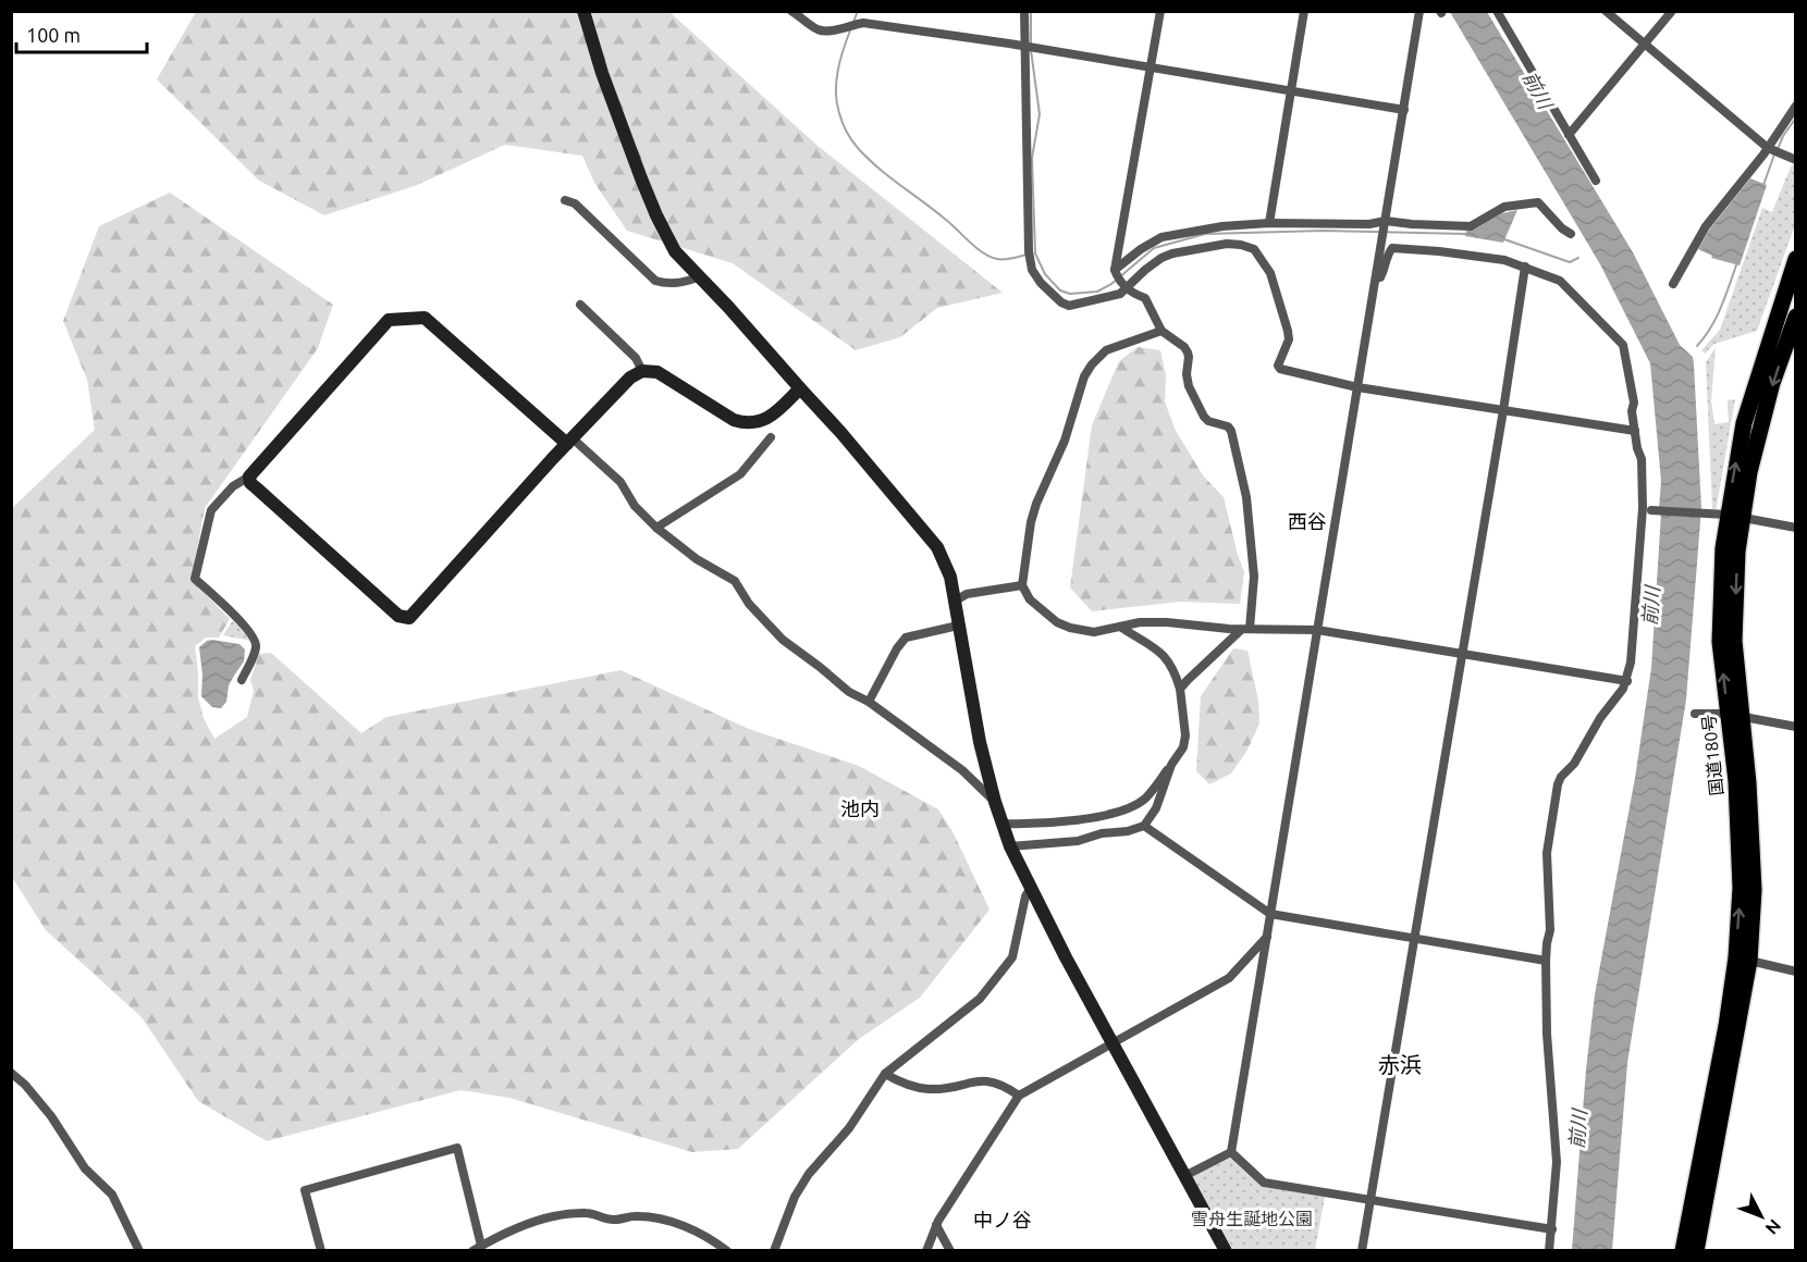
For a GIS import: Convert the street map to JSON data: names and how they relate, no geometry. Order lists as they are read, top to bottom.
{
  "streets": {
    "highway": ["国道180号"]
  },
  "districts": [
    "西谷",
    "池内",
    "赤浜",
    "中ノ谷"
  ],
  "water": ["前川"],
  "parks": ["雪舟生誕地公園"],
  "scale_bar": "100 m",
  "north": "bottom right"
}
